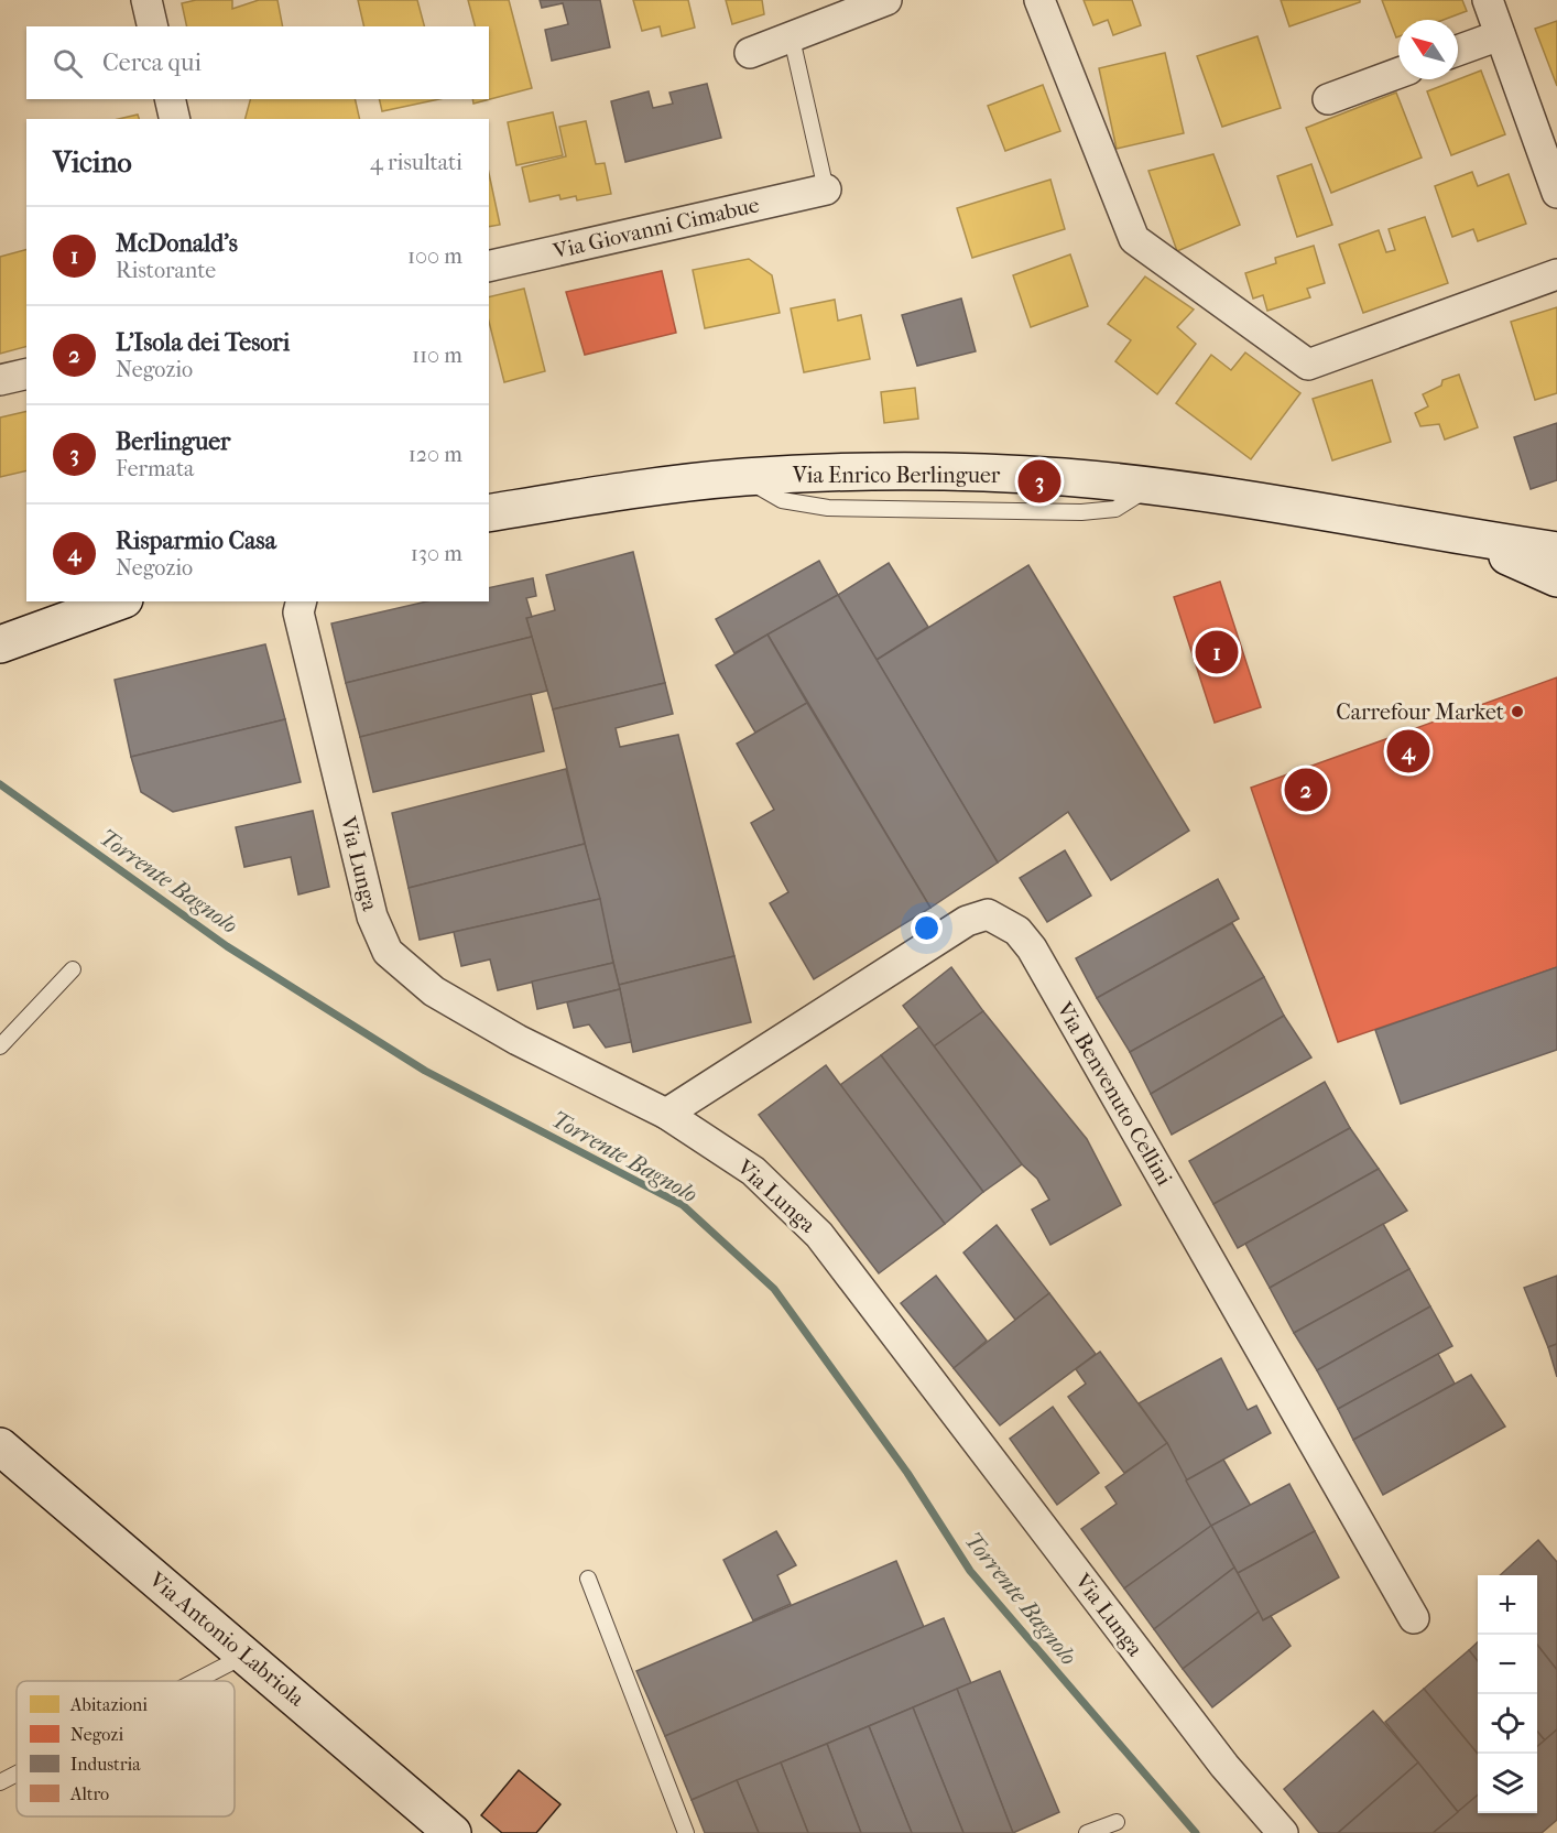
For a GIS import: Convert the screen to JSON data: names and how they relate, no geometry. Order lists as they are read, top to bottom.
{
  "streets": {
    "main road": ["Via Enrico Berlinguer", "Via Antonio Labriola"],
    "street": ["Via Giovanni Cimabue", "Via Lunga", "Via Benvenuto Cellini"]
  },
  "crossings": [
    ["Via Lunga", "Via Benvenuto Cellini"]
  ],
  "water": ["Torrente Bagnolo"],
  "places": ["Carrefour Market"],
  "legend": [
    "Abitazioni",
    "Negozi",
    "Industria",
    "Altro"
  ],
  "north": "top left",
  "page": {
    "search": "Cerca qui",
    "heading": ["Vicino", "4 risultati"],
    "list": [
      {
        "mark": "1",
        "name": "McDonald's",
        "note": "Ristorante",
        "value": "100 m"
      },
      {
        "mark": "2",
        "name": "L'Isola dei Tesori",
        "note": "Negozio",
        "value": "110 m"
      },
      {
        "mark": "3",
        "name": "Berlinguer",
        "note": "Fermata",
        "value": "120 m"
      },
      {
        "mark": "4",
        "name": "Risparmio Casa",
        "note": "Negozio",
        "value": "130 m"
      }
    ],
    "pins": [
      "3",
      "1",
      "4",
      "2"
    ],
    "map_buttons": ["+", "−"]
  }
}
